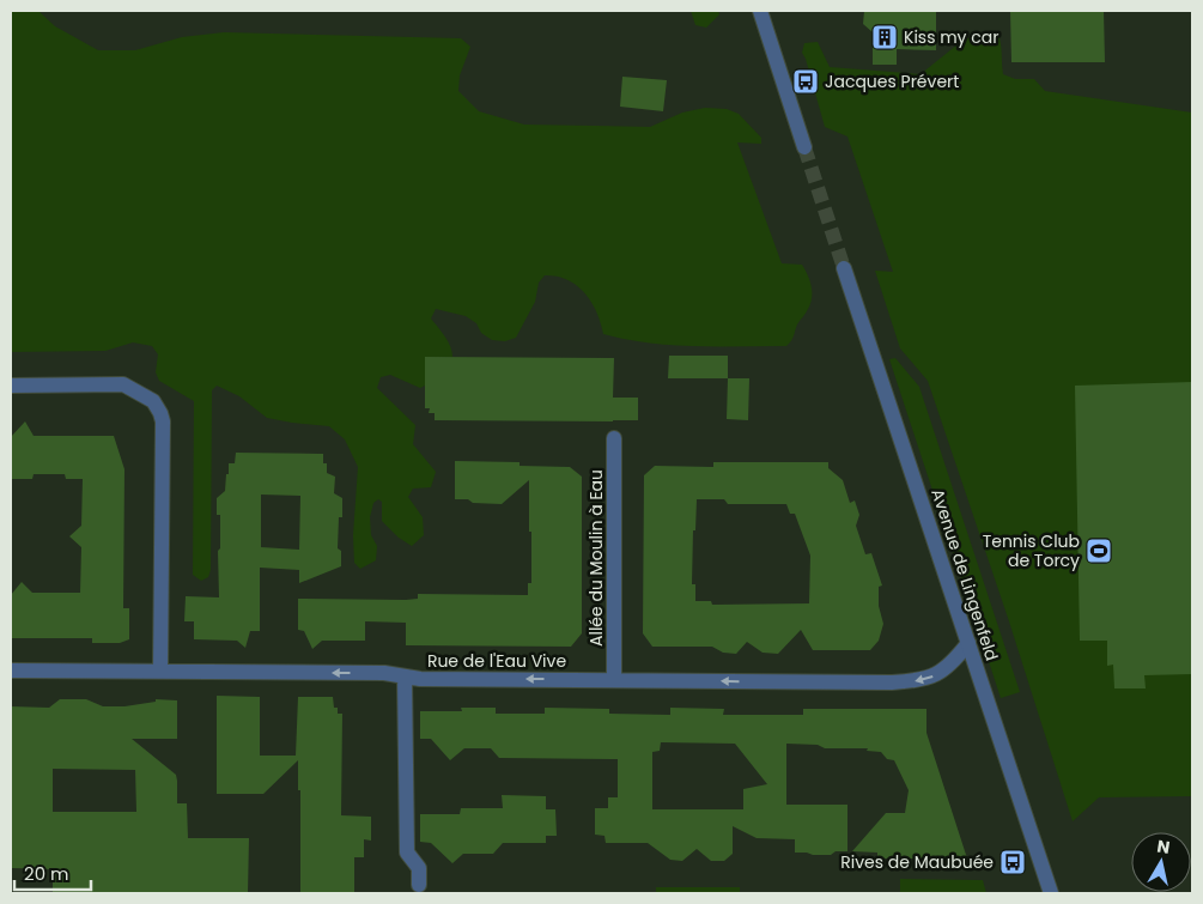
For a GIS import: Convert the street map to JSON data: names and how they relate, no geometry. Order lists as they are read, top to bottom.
{
  "streets": {
    "street": ["Allée du Moulin à Eau", "Avenue de Lingenfeld", "Rue de l'Eau Vive"]
  },
  "crossings": [
    ["Allée du Moulin à Eau", "Rue de l'Eau Vive"],
    ["Avenue de Lingenfeld", "Rue de l'Eau Vive"]
  ],
  "one_way": ["Rue de l'Eau Vive"],
  "places": {
    "building": ["Kiss my car"],
    "bus stop": ["Jacques Prévert", "Rives de Maubuée"],
    "sports": ["Tennis Club de Torcy"]
  },
  "scale_bar": "20 m",
  "north": "top"
}
